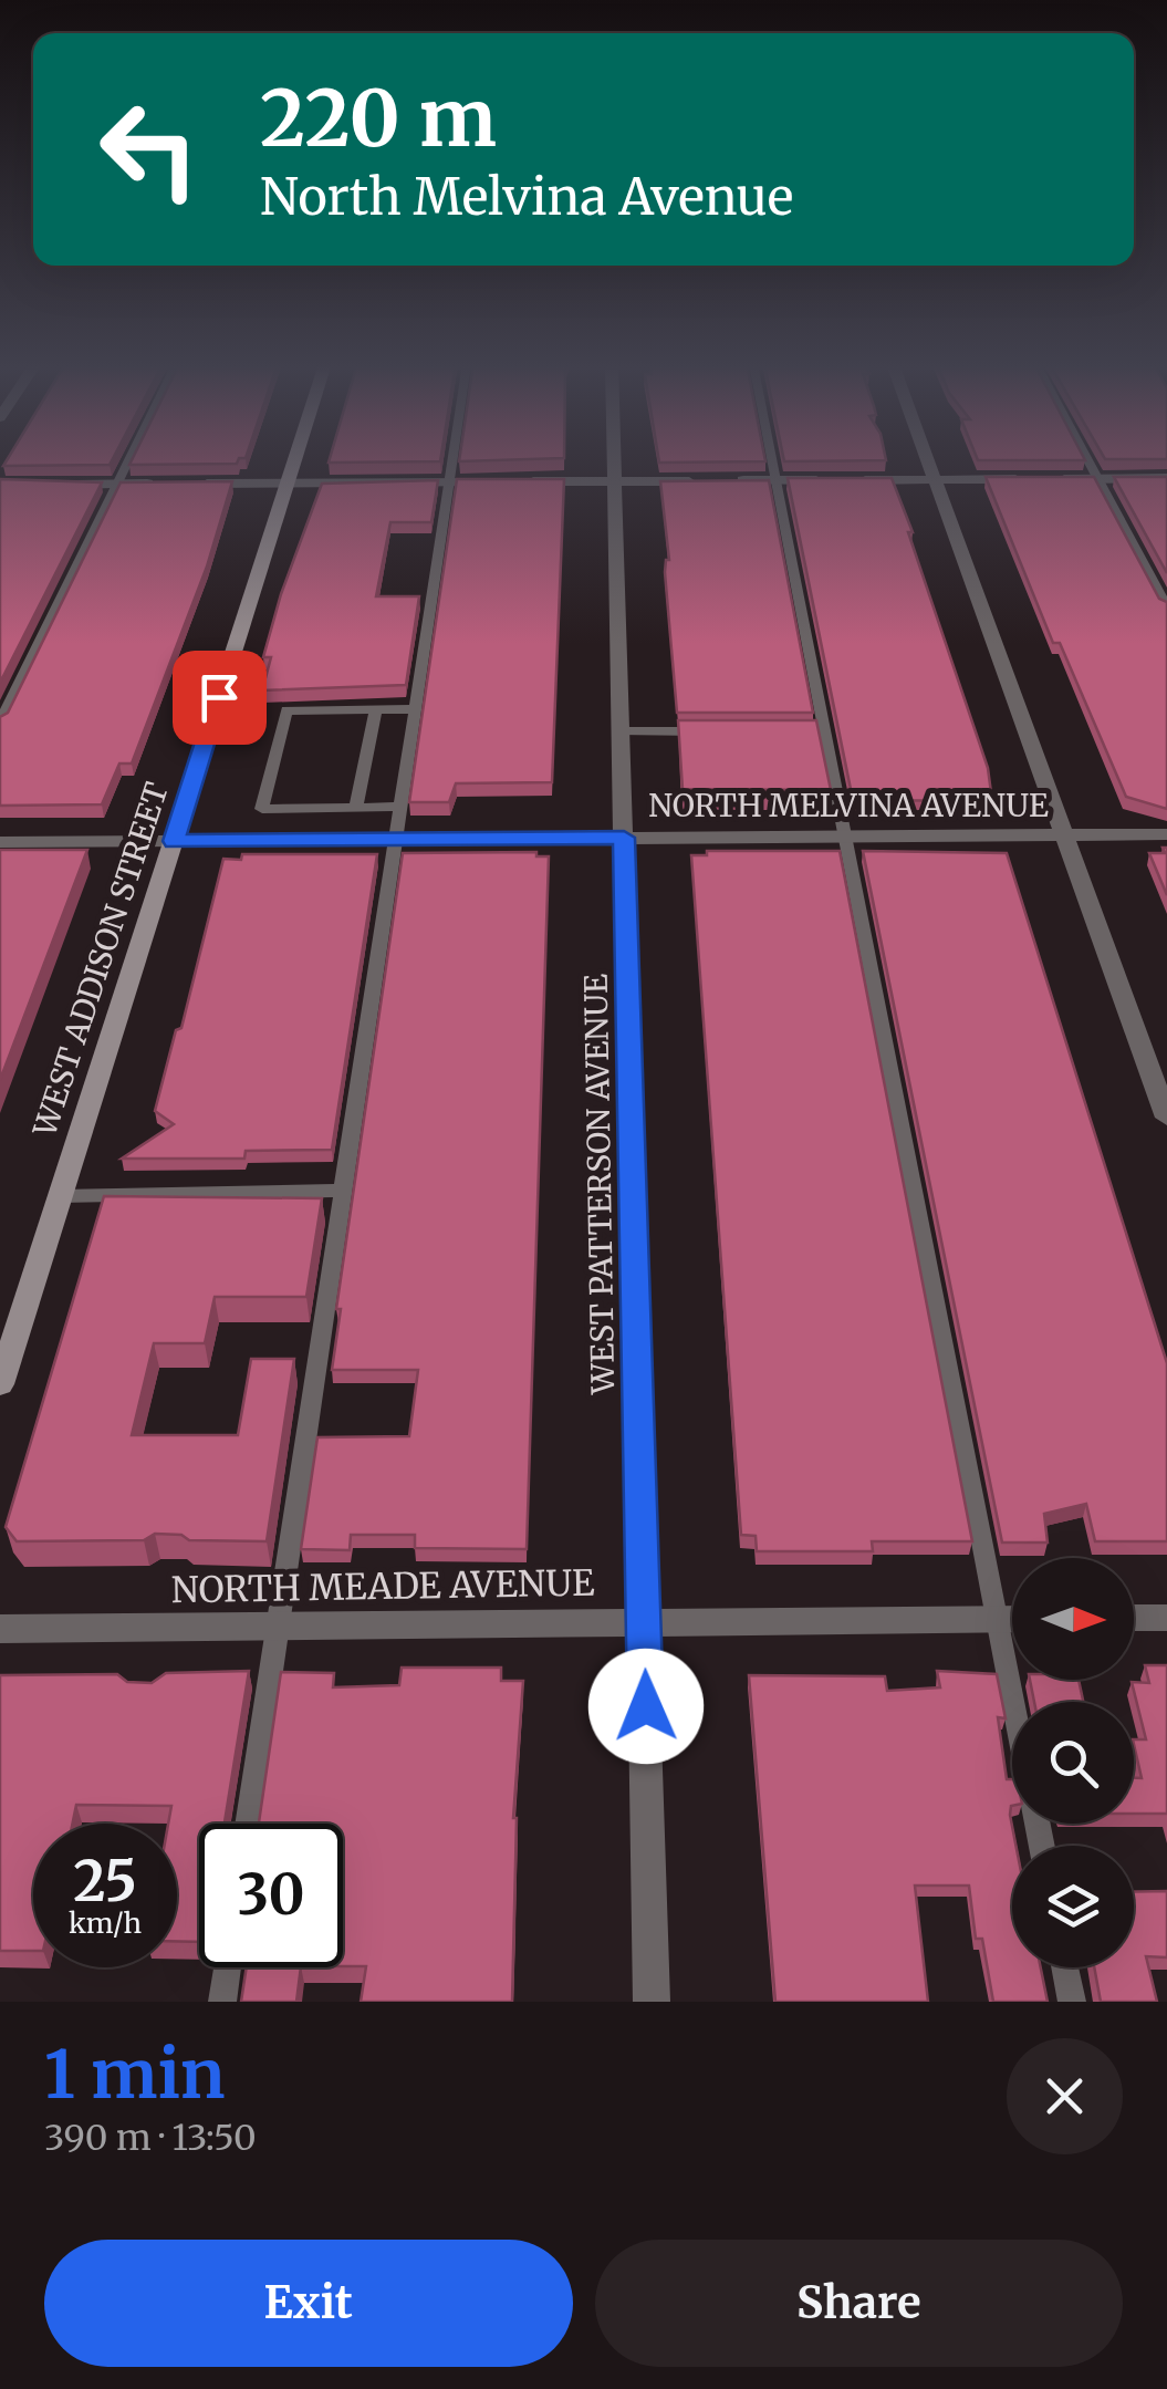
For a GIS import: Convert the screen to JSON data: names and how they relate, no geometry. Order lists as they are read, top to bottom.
{
  "streets": {
    "street": [
      "NORTH MELVINA AVENUE",
      "WEST ADDISON STREET",
      "WEST PATTERSON AVENUE",
      "NORTH MEADE AVENUE"
    ]
  },
  "crossings": [
    ["NORTH MELVINA AVENUE", "WEST ADDISON STREET"],
    ["NORTH MELVINA AVENUE", "WEST PATTERSON AVENUE"],
    ["WEST PATTERSON AVENUE", "NORTH MEADE AVENUE"]
  ],
  "north": "right",
  "page": {
    "turn": ["220 m", "North Melvina Avenue"],
    "speed": "25 km/h",
    "limit": "30",
    "heading": ["1 min", "390 m · 13:50"],
    "buttons": ["Exit", "Share"]
  }
}
